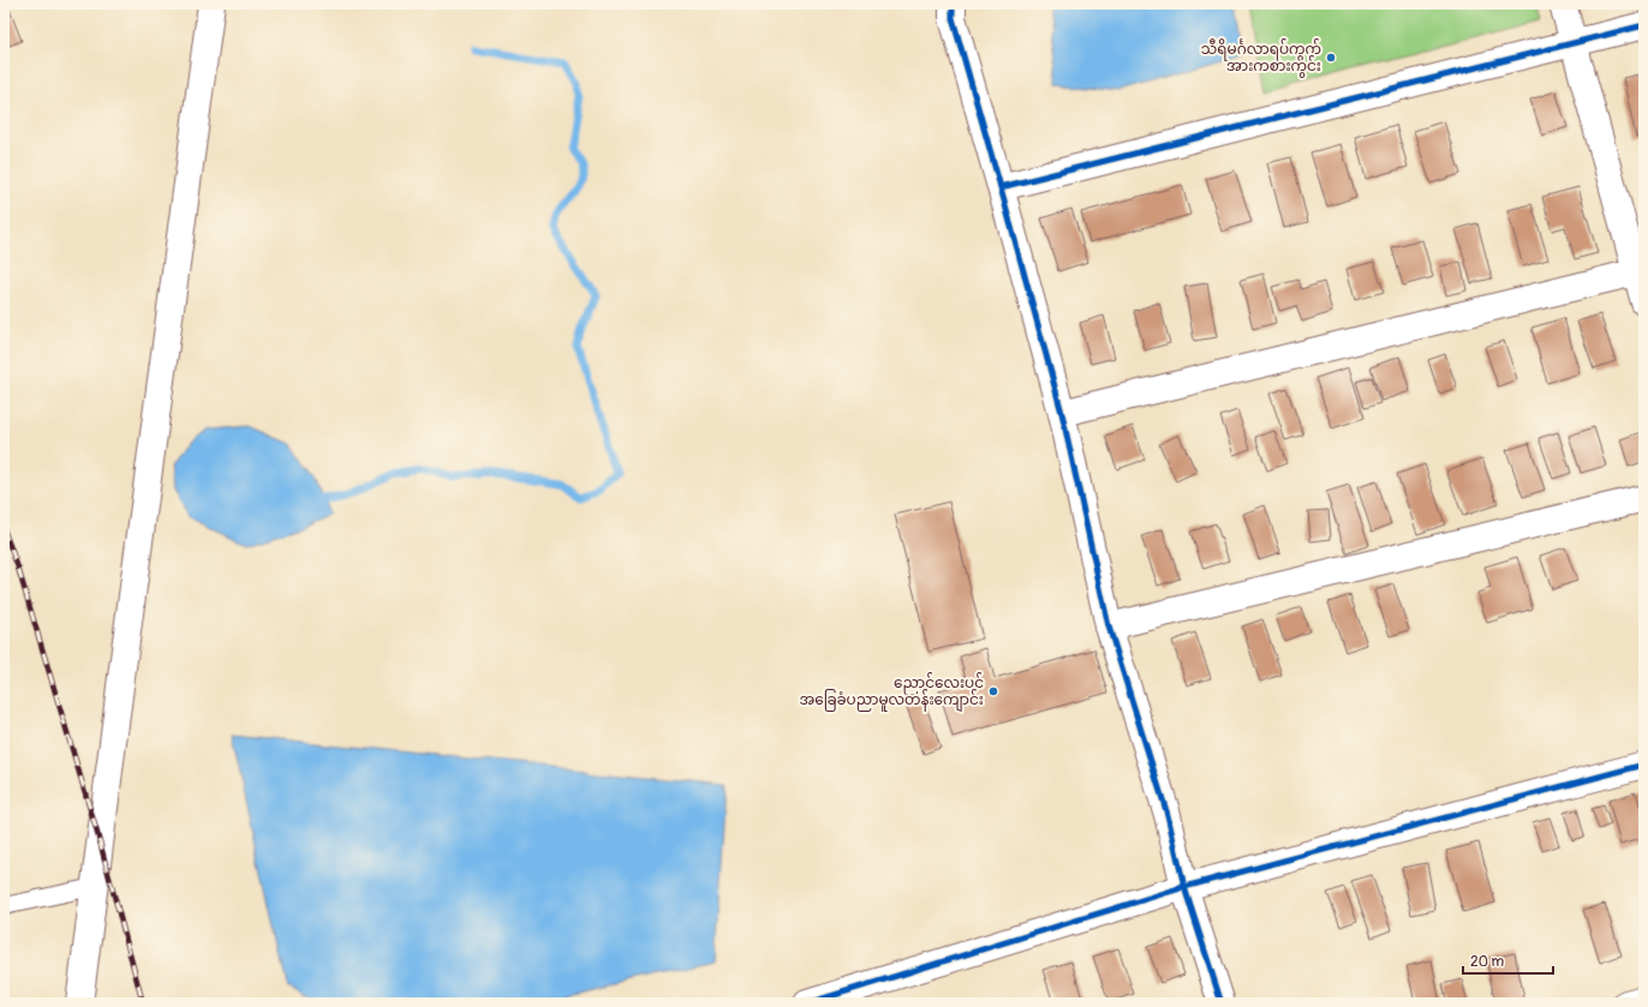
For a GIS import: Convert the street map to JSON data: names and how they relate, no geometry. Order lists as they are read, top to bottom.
{
  "places": ["သီရိမင်္ဂလာရပ်ကွက် အားကစားကွင်း", "ညောင်လေးပင် အခြေခံပညာမူလတန်းကျောင်း"],
  "scale_bar": "20 m"
}
